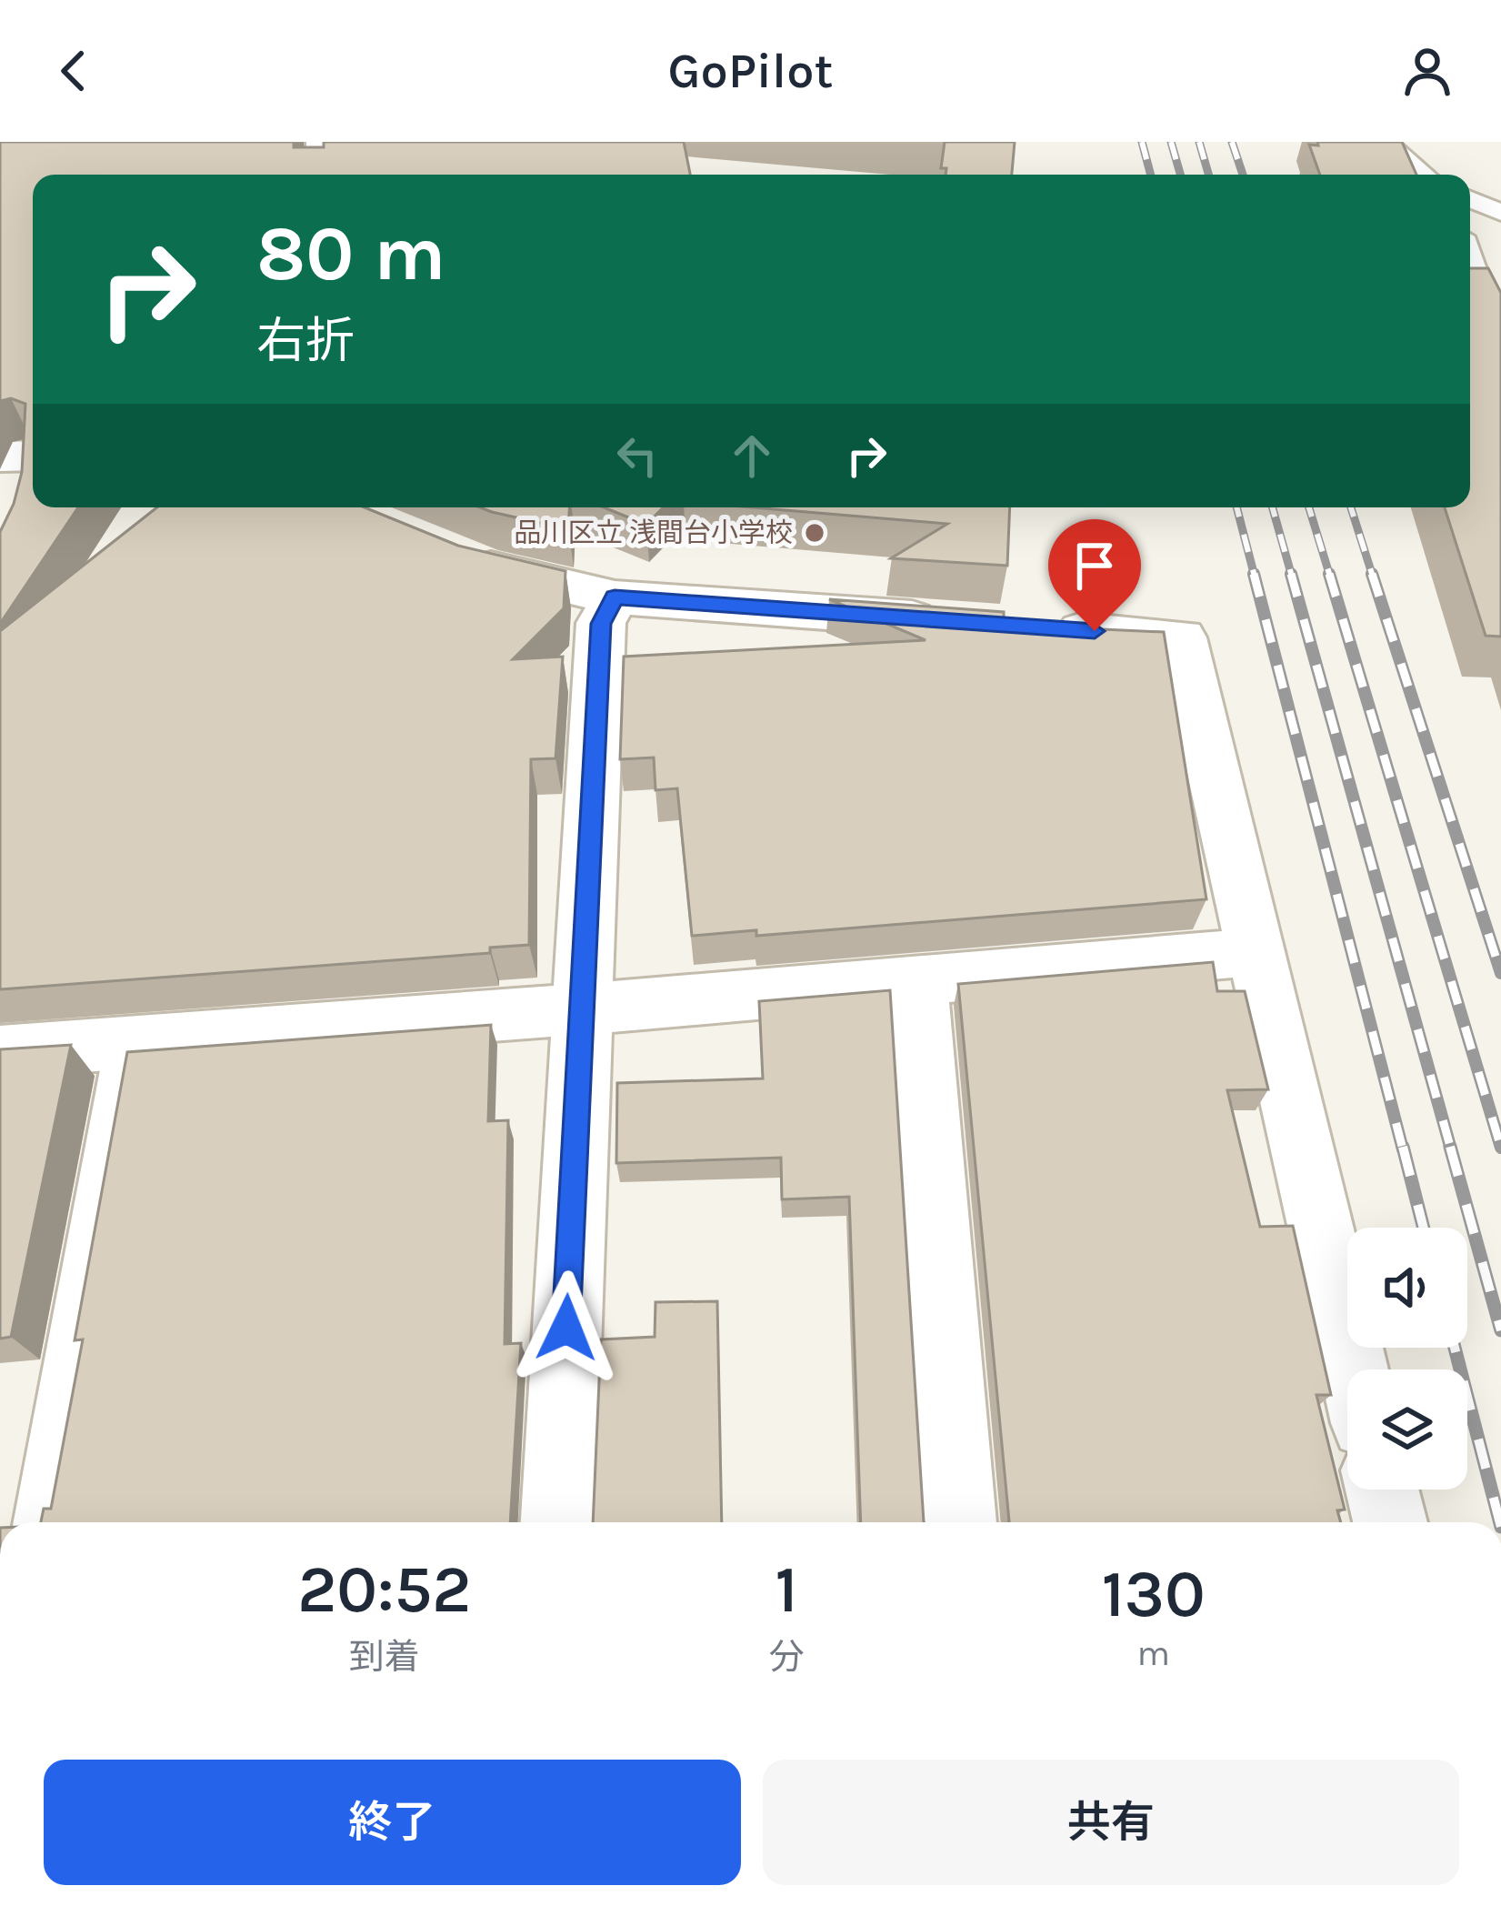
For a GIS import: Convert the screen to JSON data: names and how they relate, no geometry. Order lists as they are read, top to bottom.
{
  "places": ["品川区立 浅間台小学校"],
  "page": {
    "header": "GoPilot",
    "turn": ["80 m", "右折"],
    "eta": [
      "20:52",
      "到着",
      "1",
      "分",
      "130",
      "m"
    ],
    "buttons": ["終了", "共有"]
  }
}
